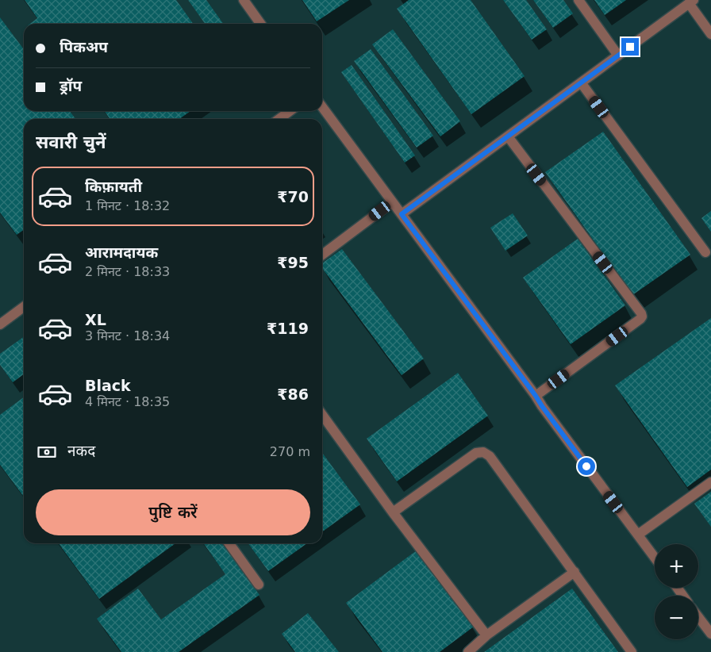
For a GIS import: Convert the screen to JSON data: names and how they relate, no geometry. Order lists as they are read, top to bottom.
{
  "page": {
    "banner": ["पिकअप", "ड्रॉप"],
    "heading": "सवारी चुनें",
    "list": [
      {
        "name": "किफ़ायती",
        "note": "1 मिनट · 18:32",
        "value": "₹70"
      },
      {
        "name": "आरामदायक",
        "note": "2 मिनट · 18:33",
        "value": "₹95"
      },
      {
        "name": "XL",
        "note": "3 मिनट · 18:34",
        "value": "₹119"
      },
      {
        "name": "Black",
        "note": "4 मिनट · 18:35",
        "value": "₹86"
      }
    ],
    "pay": ["नकद", "270 m"],
    "buttons": "पुष्टि करें",
    "map_buttons": ["+", "−"]
  }
}
